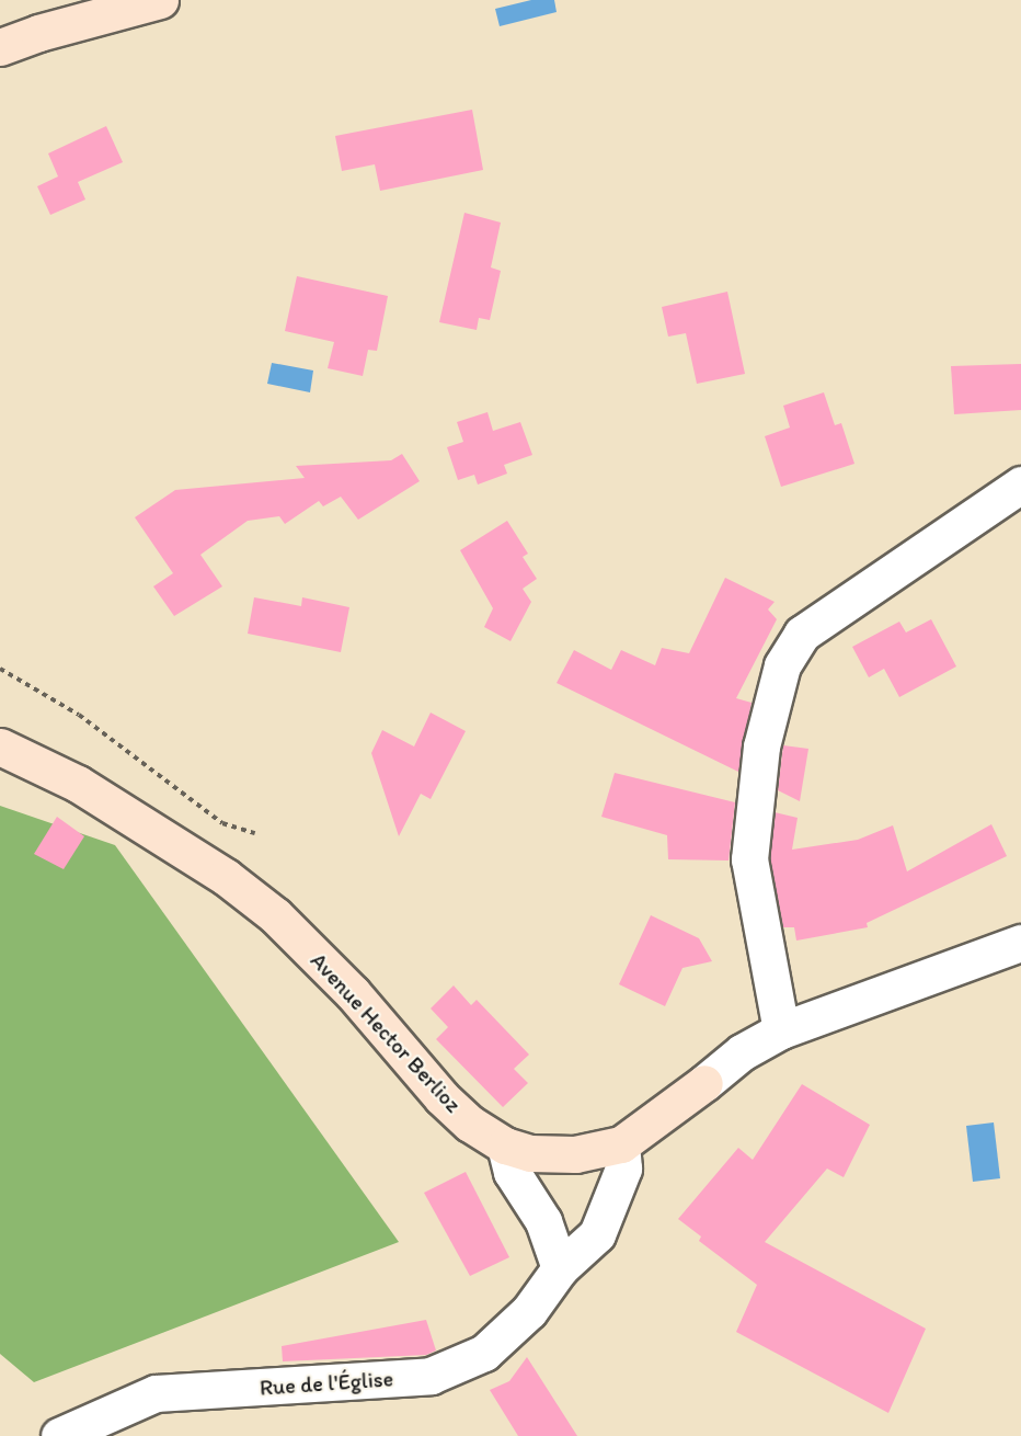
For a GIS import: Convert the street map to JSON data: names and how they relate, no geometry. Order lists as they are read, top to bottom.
{
  "streets": {
    "main road": ["Avenue Hector Berlioz"],
    "street": ["Rue de l'Église"]
  },
  "crossings": [
    ["Avenue Hector Berlioz", "Rue de l'Église"]
  ]
}
